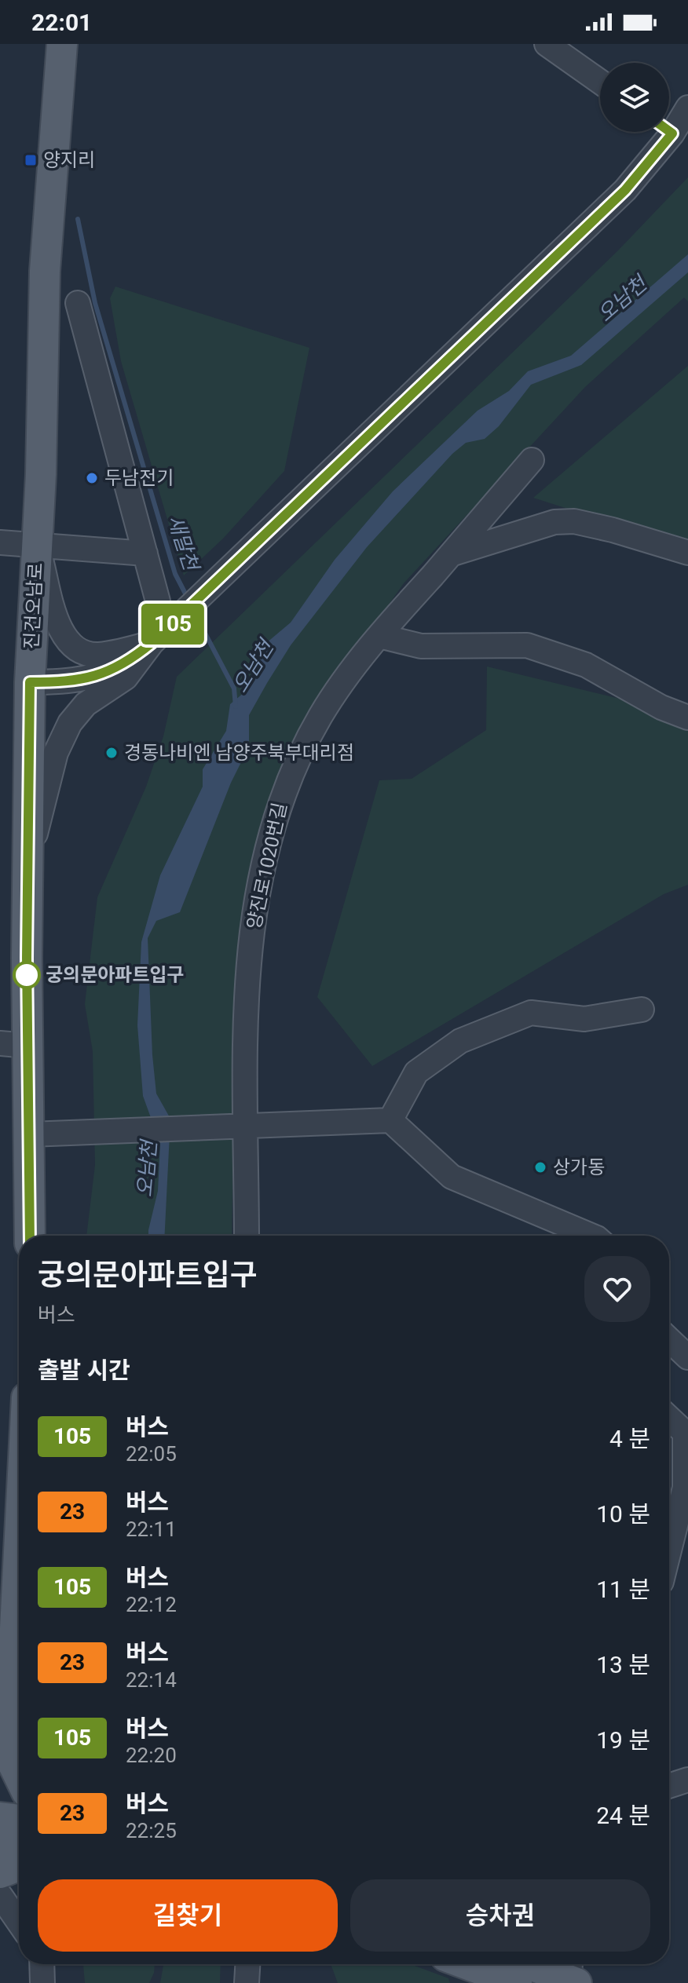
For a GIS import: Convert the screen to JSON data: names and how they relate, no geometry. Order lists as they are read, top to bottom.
{
  "streets": {
    "main road": ["진건오남로"],
    "street": ["양진로1020번길"]
  },
  "water": ["오남천", "새말천"],
  "places": {
    "transit": ["양지리"],
    "other": [
      "두남전기",
      "경동나비엔 남양주북부대리점",
      "궁의문아파트입구",
      "상가동"
    ]
  },
  "lines": ["bus line 105"],
  "page": {
    "status": "22:01",
    "on_map": "105",
    "heading": [
      ["궁의문아파트입구", "버스"],
      "출발 시간"
    ],
    "list": [
      {
        "mark": "105",
        "name": "버스",
        "note": "22:05",
        "value": "4 분"
      },
      {
        "mark": "23",
        "name": "버스",
        "note": "22:11",
        "value": "10 분"
      },
      {
        "mark": "105",
        "name": "버스",
        "note": "22:12",
        "value": "11 분"
      },
      {
        "mark": "23",
        "name": "버스",
        "note": "22:14",
        "value": "13 분"
      },
      {
        "mark": "105",
        "name": "버스",
        "note": "22:20",
        "value": "19 분"
      },
      {
        "mark": "23",
        "name": "버스",
        "note": "22:25",
        "value": "24 분"
      }
    ],
    "buttons": ["길찾기", "승차권"]
  }
}
